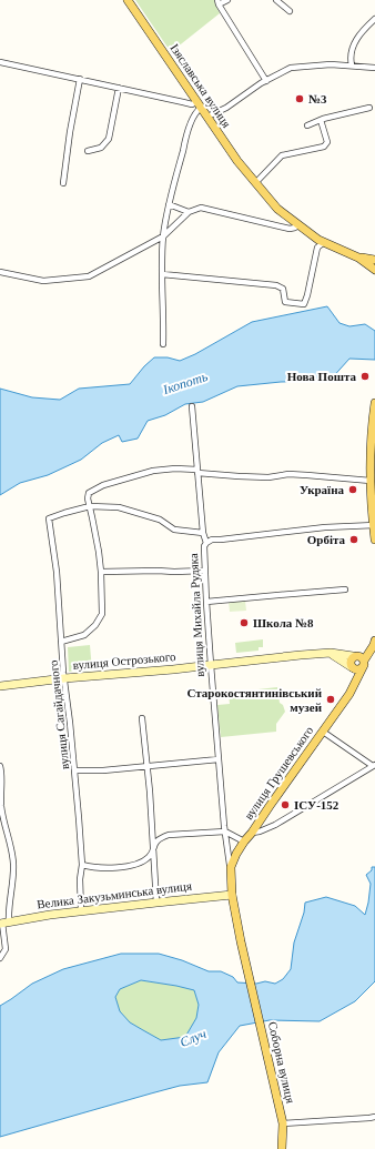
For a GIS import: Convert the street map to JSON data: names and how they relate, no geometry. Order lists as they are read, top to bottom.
{
  "streets": {
    "main road": [
      "Ізяславська вулиця",
      "вулиця Михайла Рудяка",
      "вулиця Острозького",
      "вулиця Грушевського",
      "Велика Закузьминська вулиця",
      "Соборна вулиця"
    ],
    "street": ["вулиця Сагайдачного"]
  },
  "crossings": [
    ["вулиця Михайла Рудяка", "вулиця Острозького"],
    ["вулиця Михайла Рудяка", "вулиця Грушевського"],
    ["вулиця Михайла Рудяка", "Велика Закузьминська вулиця"],
    ["вулиця Михайла Рудяка", "Соборна вулиця"],
    ["вулиця Острозького", "вулиця Сагайдачного"],
    ["вулиця Острозького", "вулиця Грушевського"],
    ["вулиця Сагайдачного", "Велика Закузьминська вулиця"]
  ],
  "water": ["Ікопоть", "Случ"],
  "places": [
    "№3",
    "Нова Пошта",
    "Україна",
    "Орбіта",
    "Школа №8",
    "Старокостянтинівський музей",
    "ІСУ-152"
  ]
}
